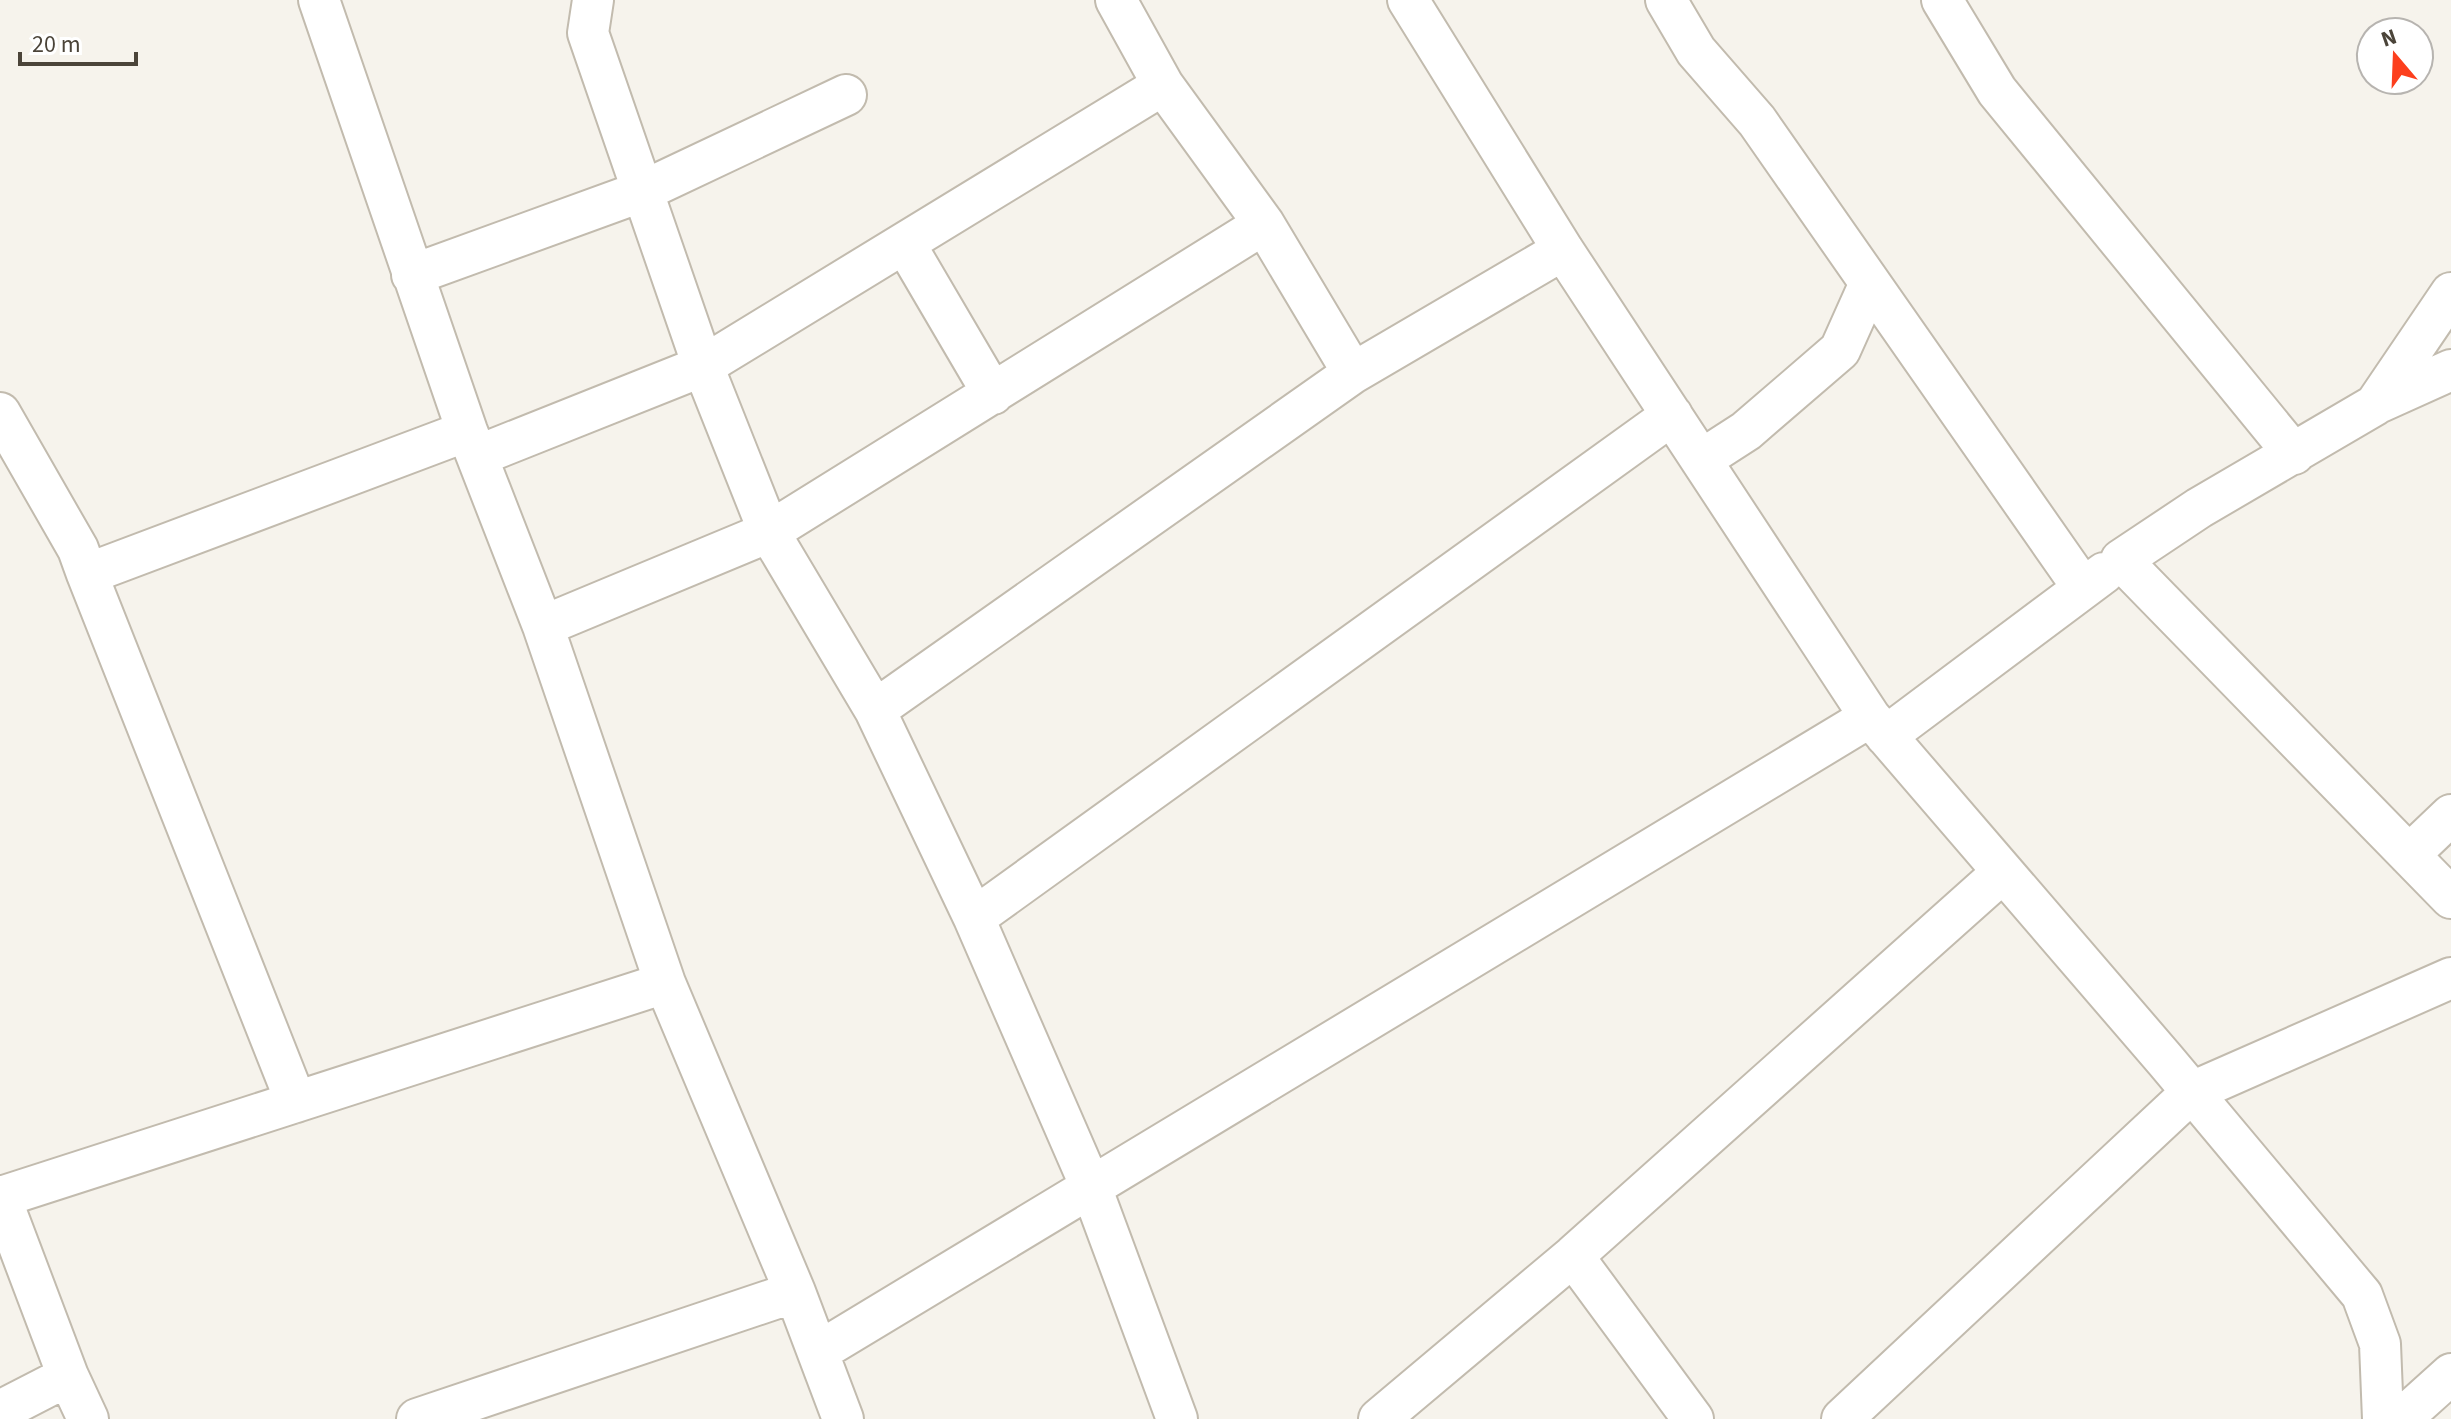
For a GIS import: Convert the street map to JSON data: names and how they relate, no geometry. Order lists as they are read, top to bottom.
{
  "scale_bar": "20 m",
  "north": "top"
}
